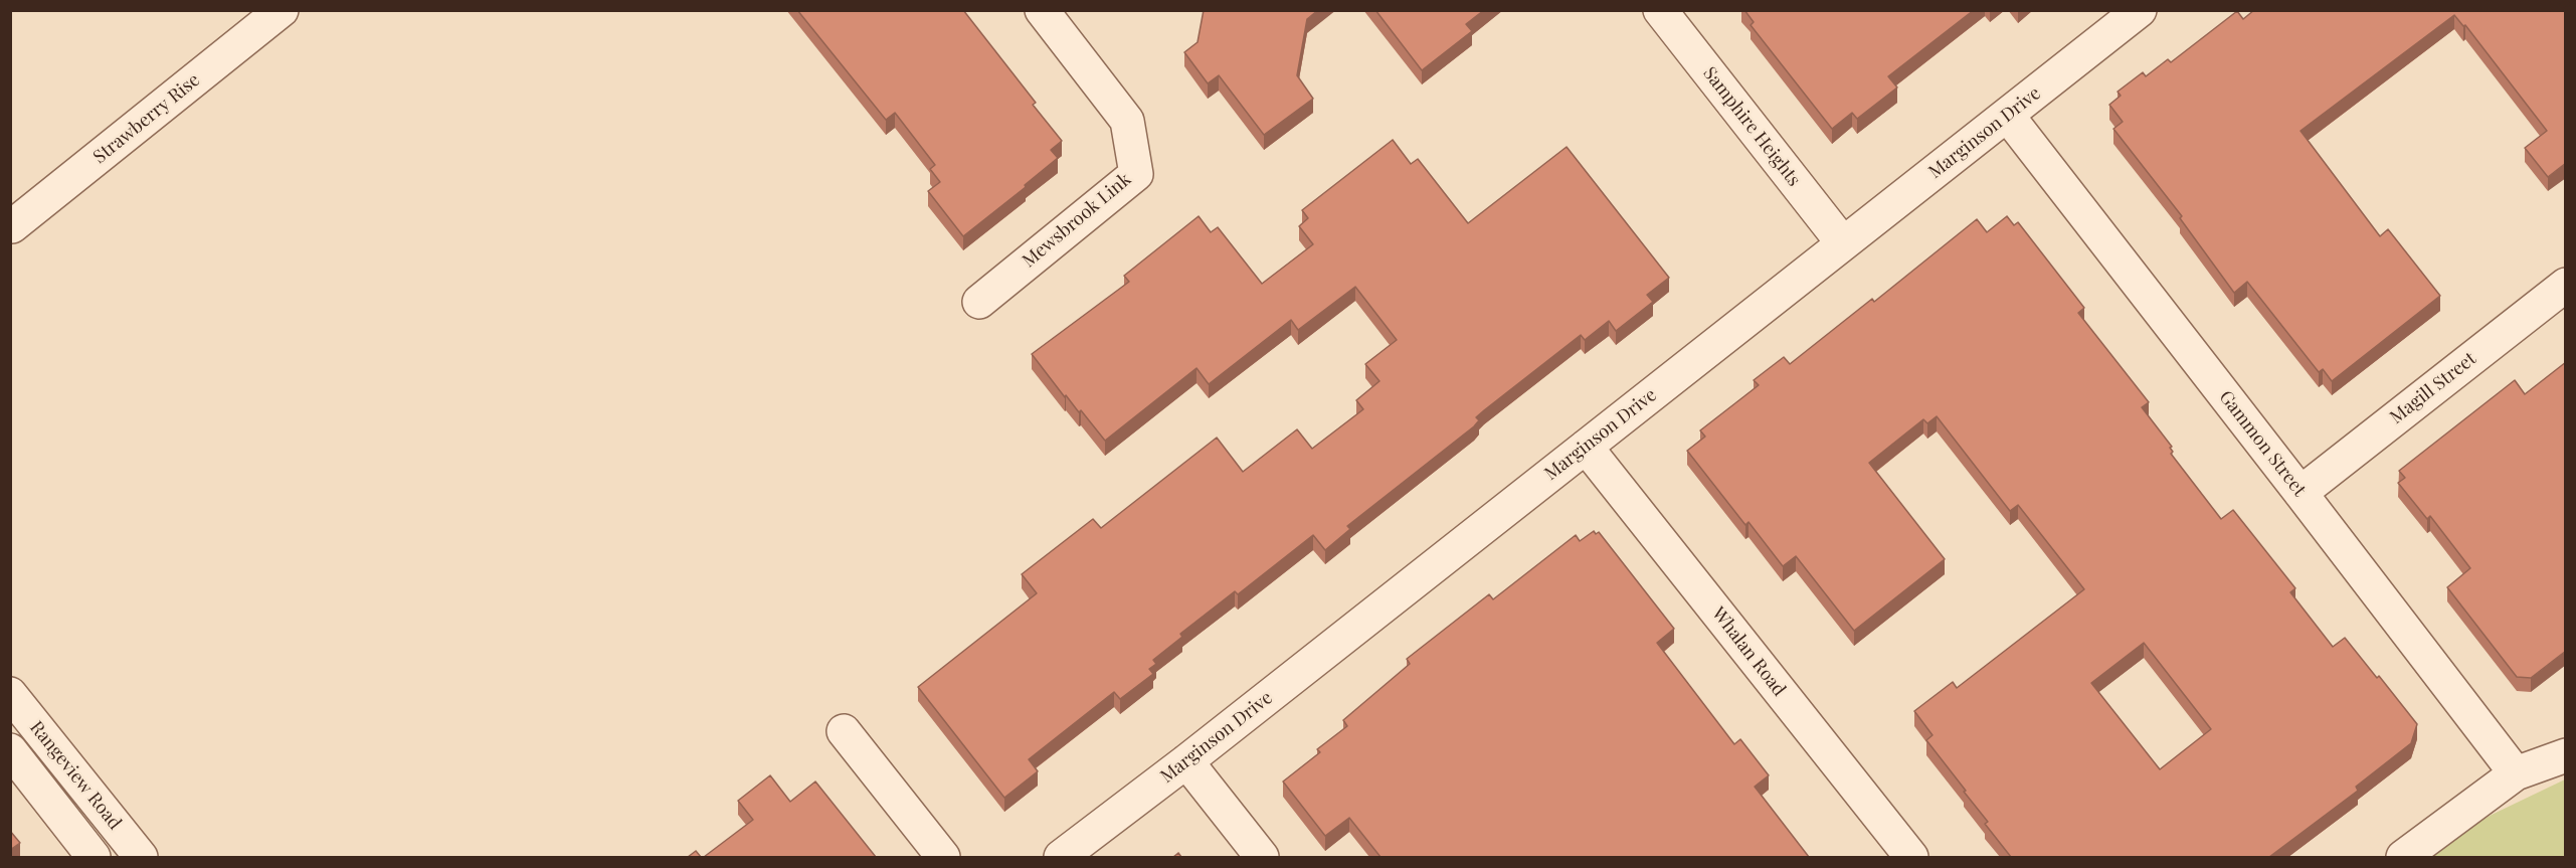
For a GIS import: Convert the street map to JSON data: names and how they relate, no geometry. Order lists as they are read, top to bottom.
{
  "streets": {
    "street": [
      "Strawberry Rise",
      "Samphire Heights",
      "Marginson Drive",
      "Mewsbrook Link",
      "Magill Street",
      "Gammon Street",
      "Whalan Road",
      "Rangeview Road"
    ]
  },
  "crossings": [
    ["Samphire Heights", "Marginson Drive"],
    ["Marginson Drive", "Gammon Street"],
    ["Marginson Drive", "Whalan Road"],
    ["Magill Street", "Gammon Street"]
  ]
}
